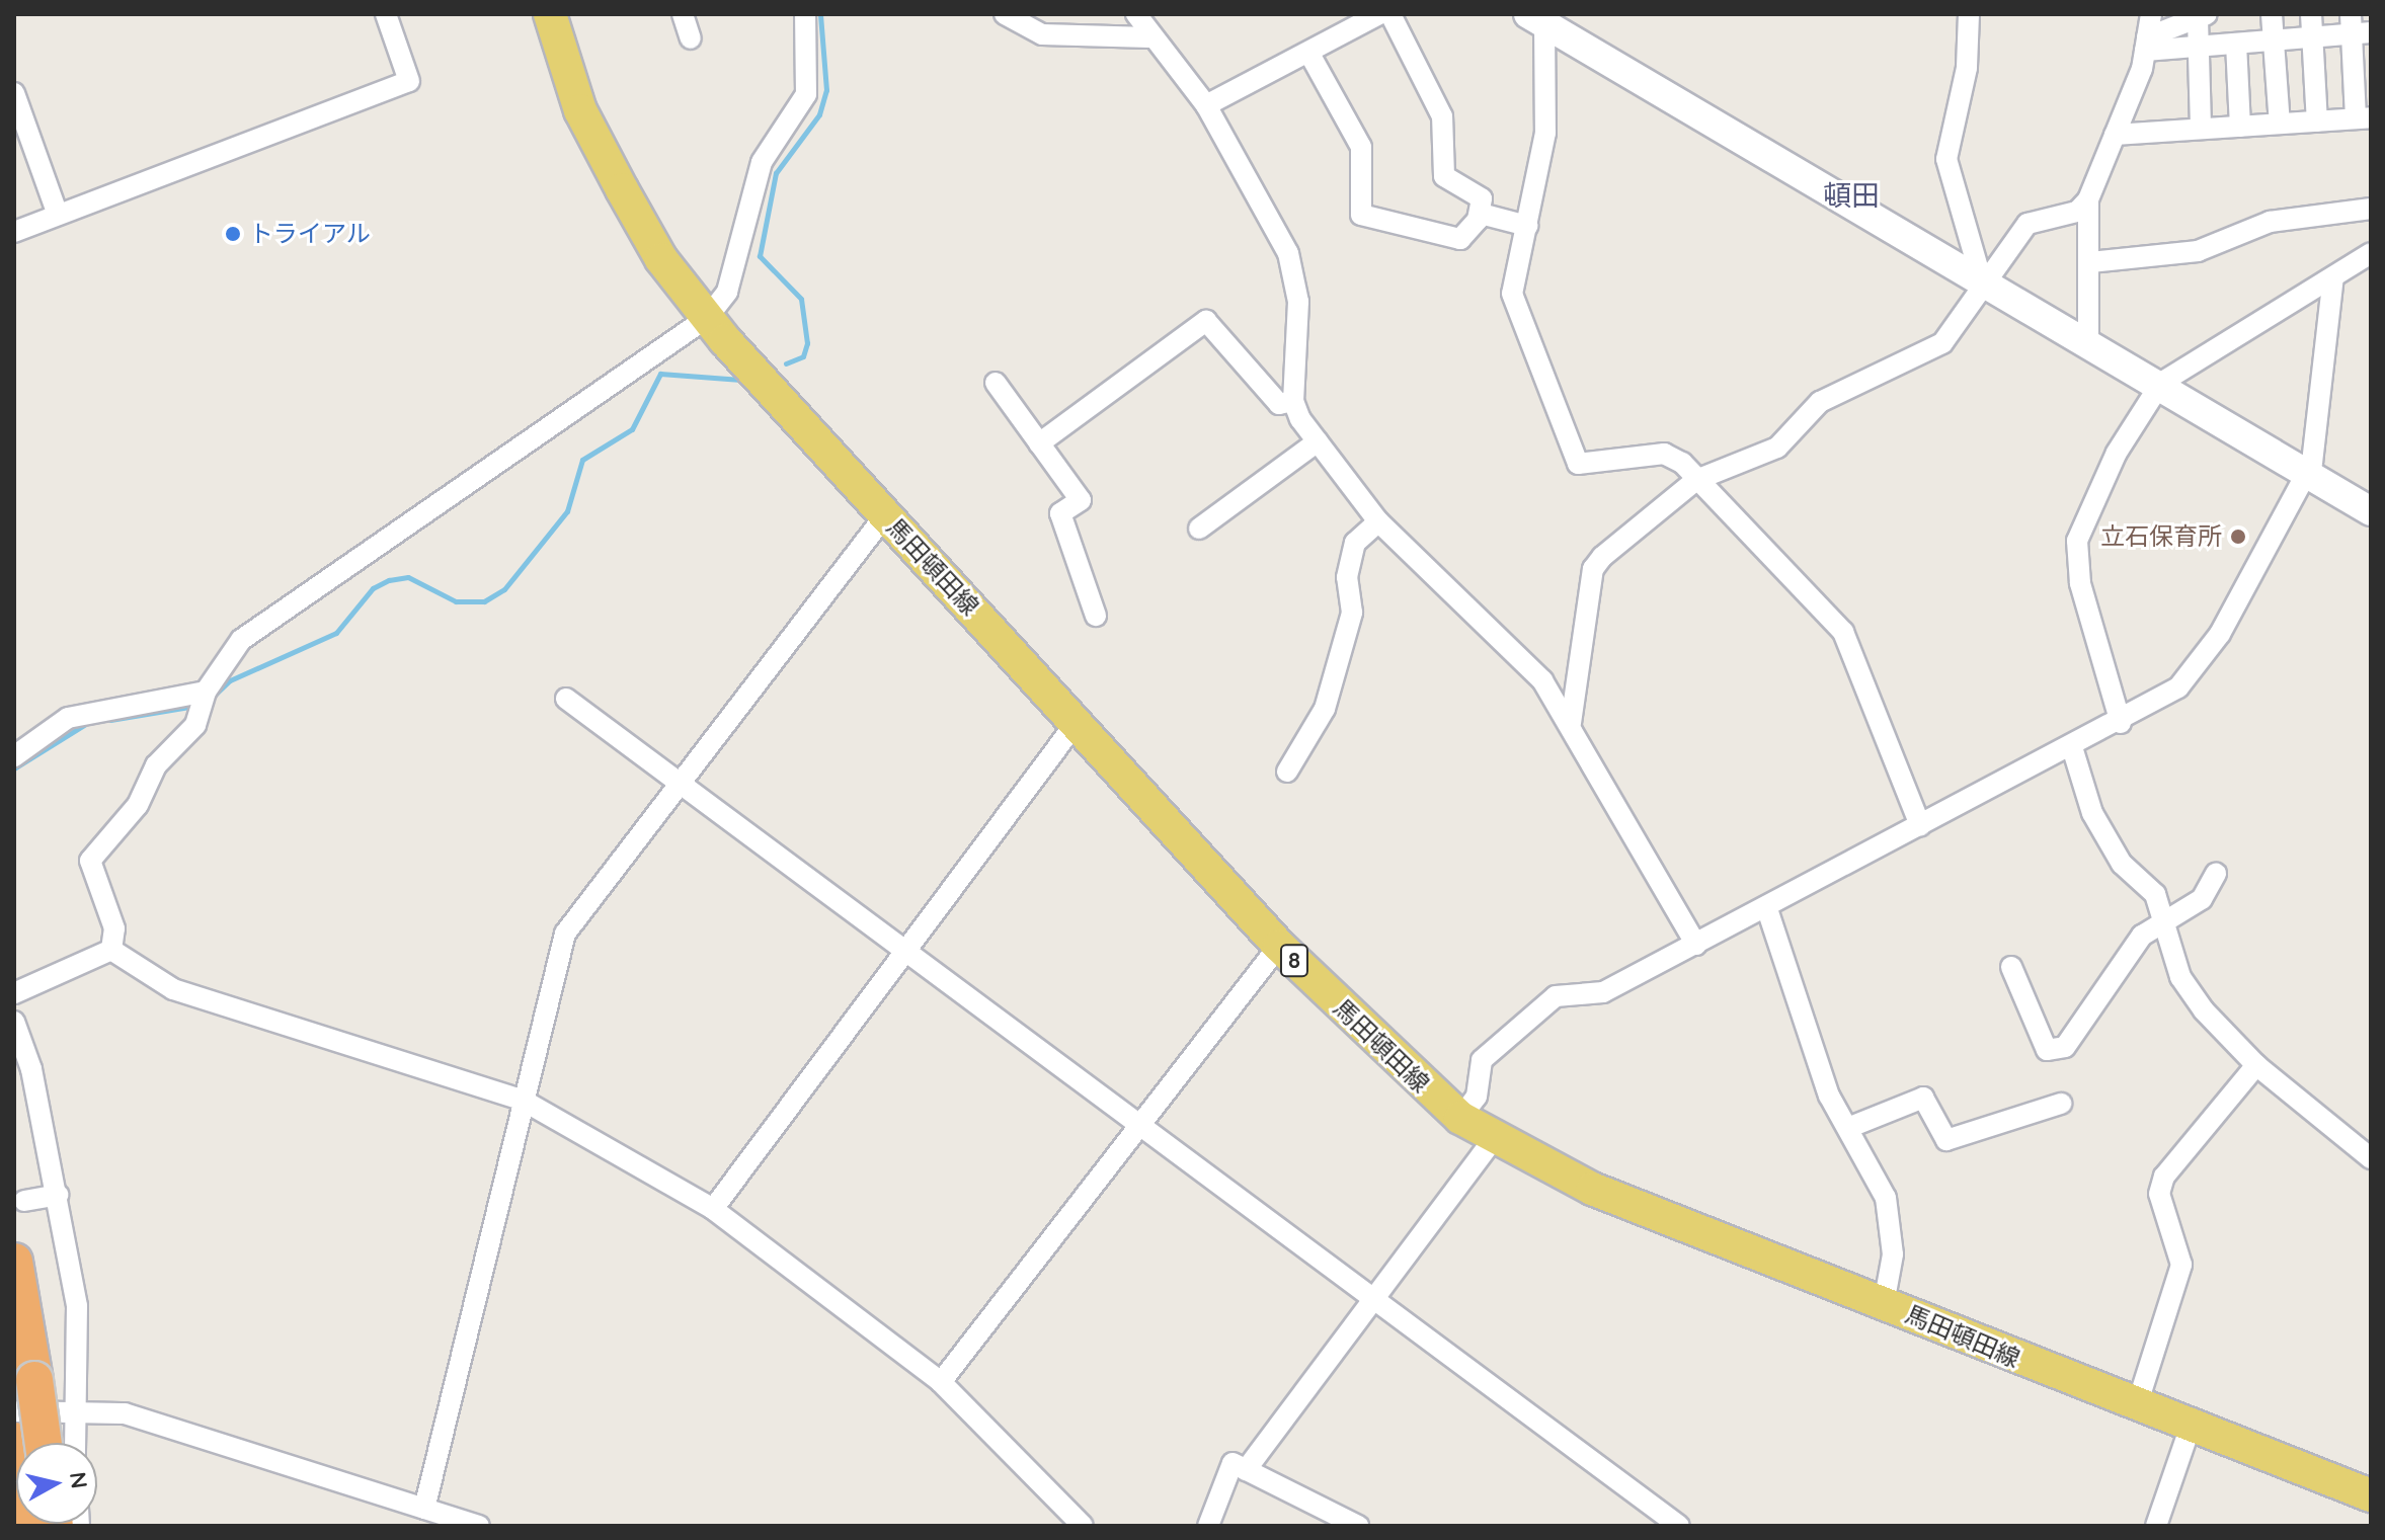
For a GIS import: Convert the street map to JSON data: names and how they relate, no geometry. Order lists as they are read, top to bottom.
{
  "streets": {
    "main road": ["馬田頓田線", "8"]
  },
  "districts": ["頓田"],
  "places": ["トライアル", "立石保育所"],
  "north": "right"
}
